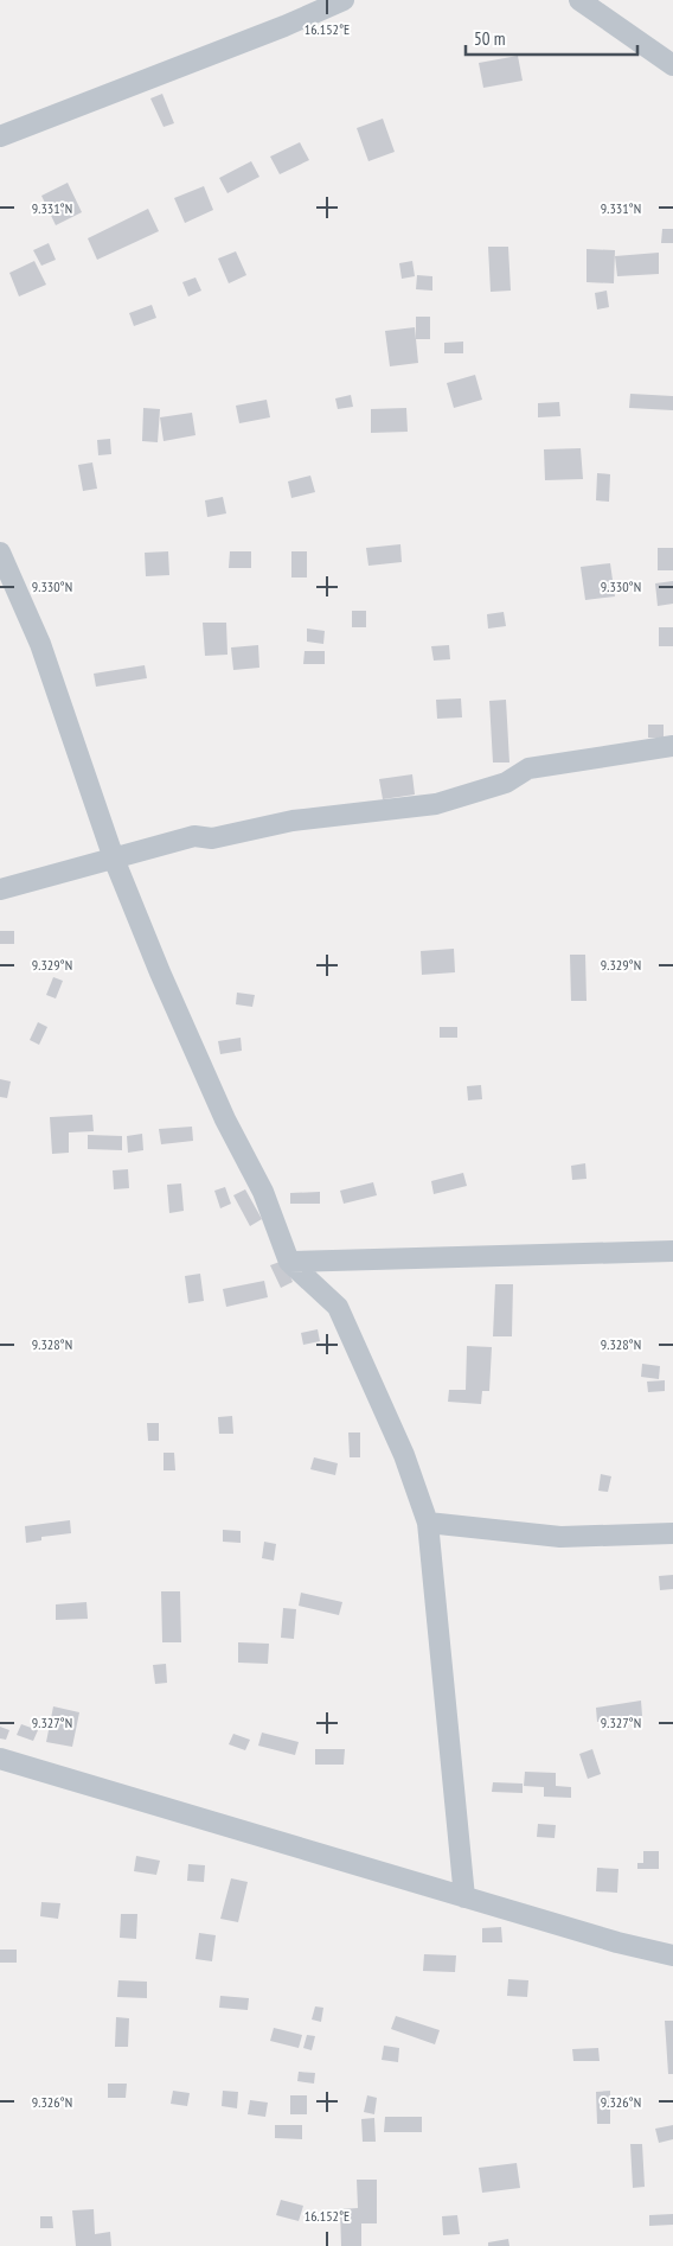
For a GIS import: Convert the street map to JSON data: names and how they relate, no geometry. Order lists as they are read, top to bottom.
{
  "scale_bar": "50 m",
  "coordinates": [
    "16.152°E",
    "9.331°N",
    "9.330°N",
    "9.329°N",
    "9.328°N",
    "9.327°N",
    "9.326°N"
  ]
}
